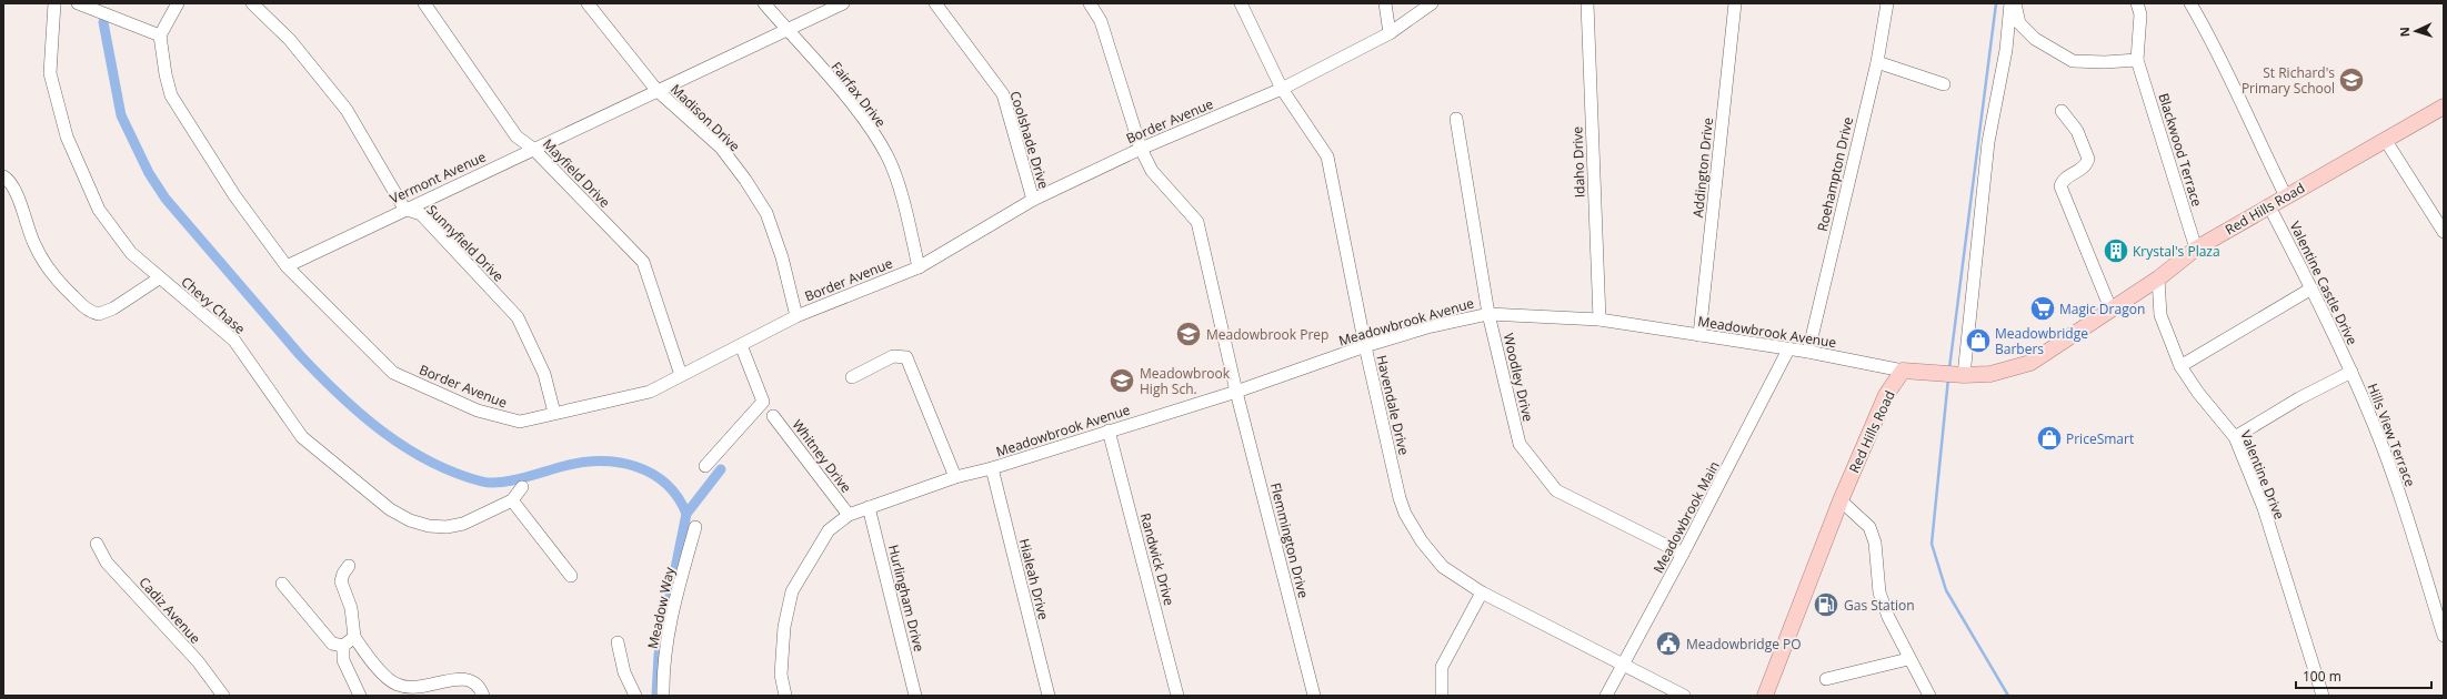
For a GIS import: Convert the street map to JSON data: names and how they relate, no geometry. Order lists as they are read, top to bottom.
{
  "streets": {
    "main road": ["Red Hills Road"],
    "street": [
      "Fairfax Drive",
      "Madison Drive",
      "Border Avenue",
      "Coolshade Drive",
      "Blackwood Terrace",
      "Idaho Drive",
      "Addington Drive",
      "Mayfield Drive",
      "Roehampton Drive",
      "Vermont Avenue",
      "Sunnyfield Drive",
      "Valentine Castle Drive",
      "Chevy Chase",
      "Meadowbrook Avenue",
      "Woodley Drive",
      "Havendale Drive",
      "Hills View Terrace",
      "Whitney Drive",
      "Valentine Drive",
      "Meadowbrook Main",
      "Flemmington Drive",
      "Randwick Drive",
      "Hialeah Drive",
      "Hurlingham Drive",
      "Meadow Way",
      "Cadiz Avenue"
    ]
  },
  "crossings": [
    ["Fairfax Drive", "Border Avenue"],
    ["Fairfax Drive", "Vermont Avenue"],
    ["Madison Drive", "Border Avenue"],
    ["Madison Drive", "Vermont Avenue"],
    ["Border Avenue", "Coolshade Drive"],
    ["Border Avenue", "Mayfield Drive"],
    ["Border Avenue", "Vermont Avenue"],
    ["Border Avenue", "Sunnyfield Drive"],
    ["Border Avenue", "Havendale Drive"],
    ["Border Avenue", "Flemmington Drive"],
    ["Blackwood Terrace", "Red Hills Road"],
    ["Idaho Drive", "Meadowbrook Avenue"],
    ["Addington Drive", "Meadowbrook Avenue"],
    ["Mayfield Drive", "Vermont Avenue"],
    ["Roehampton Drive", "Meadowbrook Avenue"],
    ["Vermont Avenue", "Sunnyfield Drive"],
    ["Red Hills Road", "Valentine Castle Drive"],
    ["Red Hills Road", "Meadowbrook Avenue"],
    ["Red Hills Road", "Valentine Drive"],
    ["Valentine Castle Drive", "Hills View Terrace"],
    ["Meadowbrook Avenue", "Woodley Drive"],
    ["Meadowbrook Avenue", "Havendale Drive"],
    ["Meadowbrook Avenue", "Whitney Drive"],
    ["Meadowbrook Avenue", "Meadowbrook Main"],
    ["Meadowbrook Avenue", "Flemmington Drive"],
    ["Meadowbrook Avenue", "Randwick Drive"],
    ["Meadowbrook Avenue", "Hialeah Drive"],
    ["Meadowbrook Avenue", "Hurlingham Drive"],
    ["Woodley Drive", "Meadowbrook Main"],
    ["Havendale Drive", "Meadowbrook Main"],
    ["Hills View Terrace", "Valentine Drive"]
  ],
  "places": {
    "school or university": ["St Richard's Primary School", "Meadowbrook Prep", "Meadowbrook High Sch."],
    "building": ["Krystal's Plaza"],
    "supermarket": ["Magic Dragon"],
    "shop": ["Meadowbridge Barbers", "PriceSmart"],
    "fuel station": ["Gas Station"],
    "public building": ["Meadowbridge PO"]
  },
  "scale_bar": "100 m",
  "north": "left"
}
